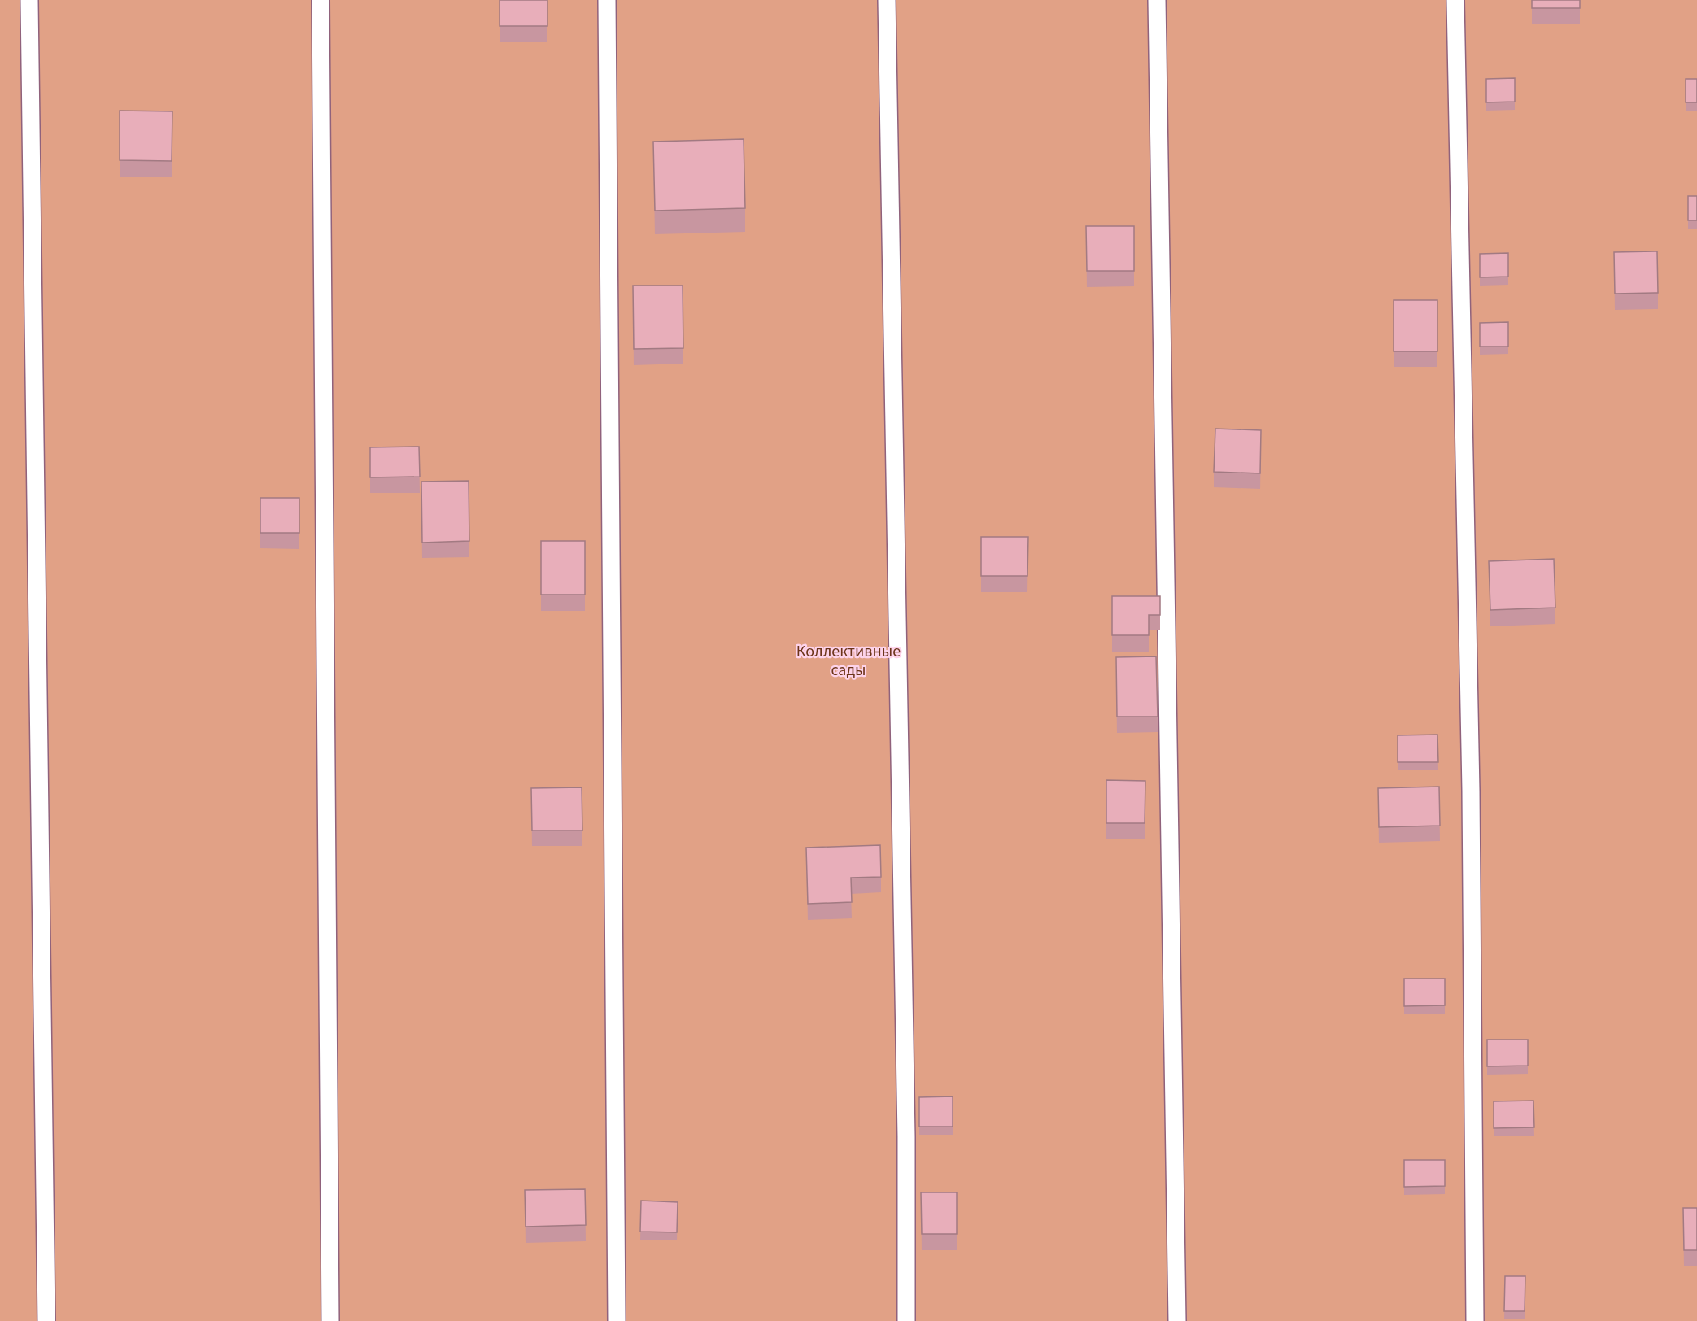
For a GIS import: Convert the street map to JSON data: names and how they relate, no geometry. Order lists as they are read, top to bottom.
{
  "parks": ["Коллективные сады"]
}
